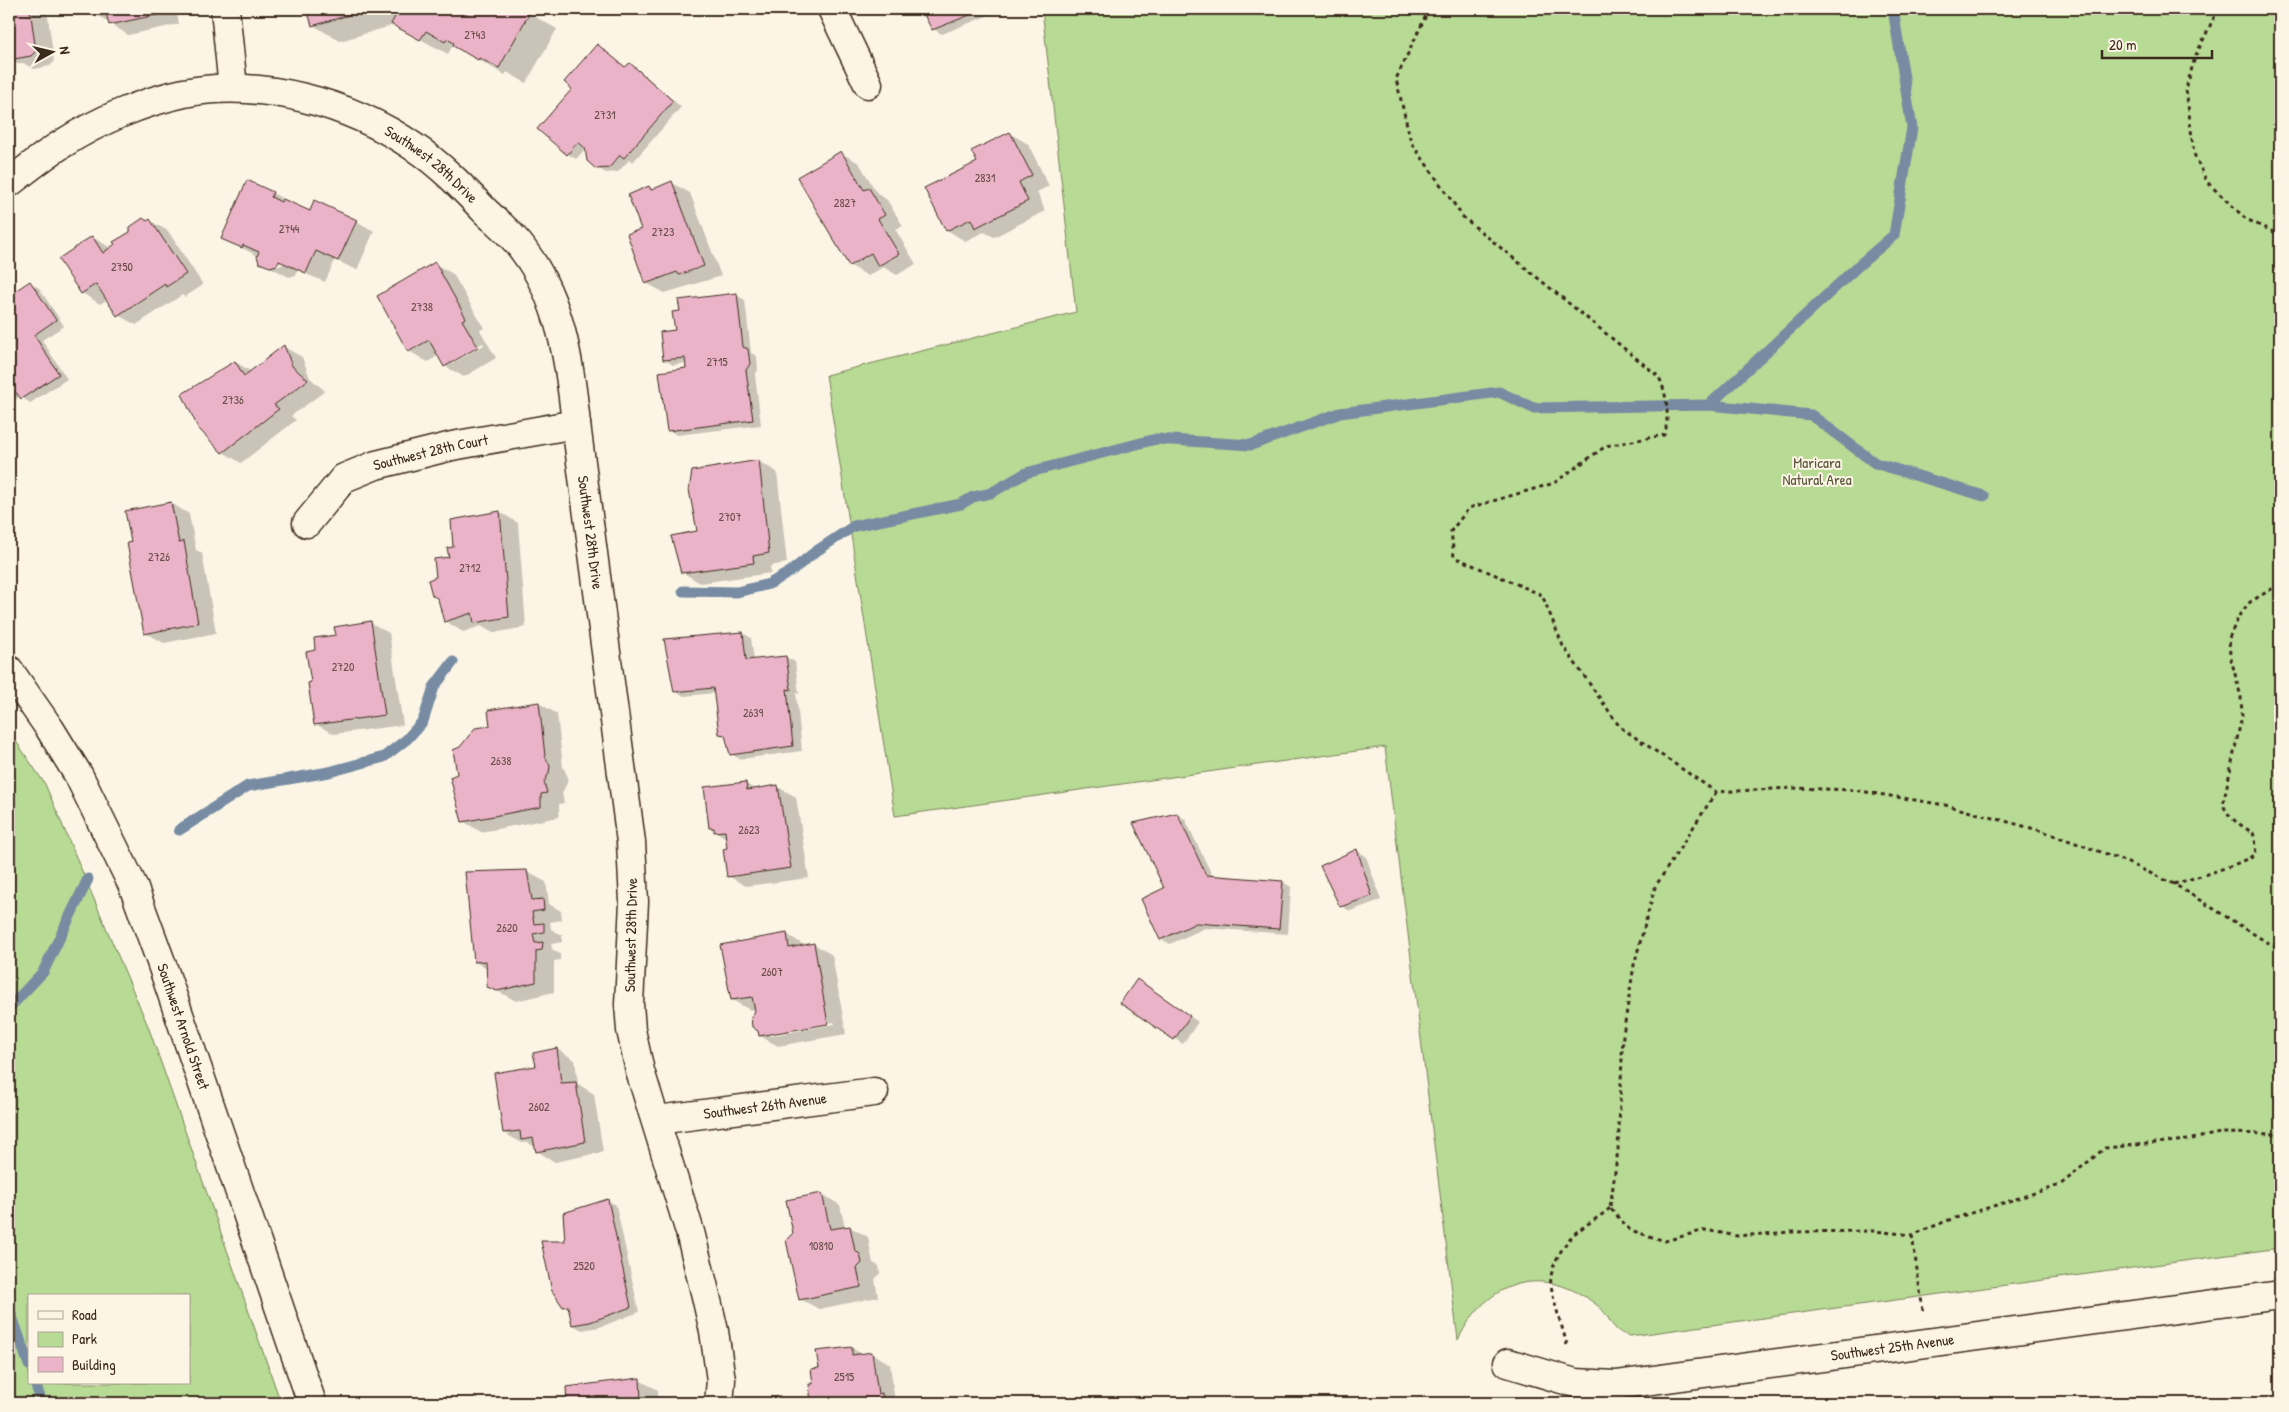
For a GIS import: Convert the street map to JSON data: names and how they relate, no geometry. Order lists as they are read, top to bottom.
{
  "streets": {
    "street": [
      "Southwest 28th Drive",
      "Southwest 28th Court",
      "Southwest Arnold Street",
      "Southwest 26th Avenue",
      "Southwest 25th Avenue"
    ]
  },
  "crossings": [
    ["Southwest 28th Drive", "Southwest 28th Court"],
    ["Southwest 28th Drive", "Southwest 26th Avenue"]
  ],
  "parks": ["Maricara Natural Area"],
  "house_numbers": [
    "2743",
    "2731",
    "2831",
    "2827",
    "2744",
    "2723",
    "2750",
    "2738",
    "2715",
    "2736",
    "2707",
    "2726",
    "2712",
    "2720",
    "2639",
    "2638",
    "2623",
    "2620",
    "2607",
    "2602",
    "10810",
    "2520",
    "2515"
  ],
  "legend": ["Road", "Park", "Building"],
  "scale_bar": "20 m",
  "north": "right"
}
